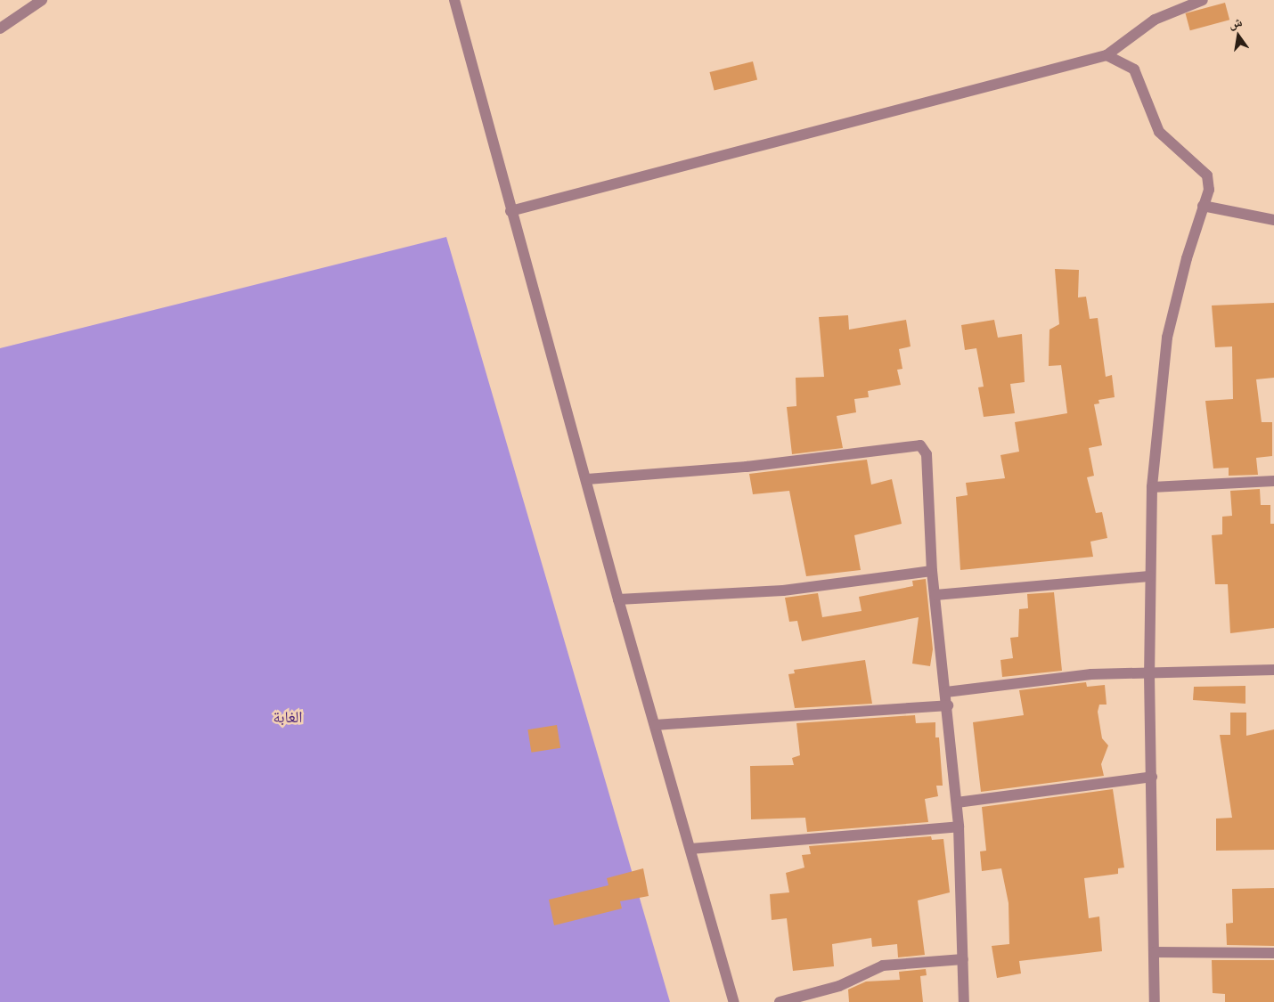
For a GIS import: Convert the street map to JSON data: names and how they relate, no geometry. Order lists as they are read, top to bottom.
{
  "parks": ["الغابة"],
  "north": "top"
}
